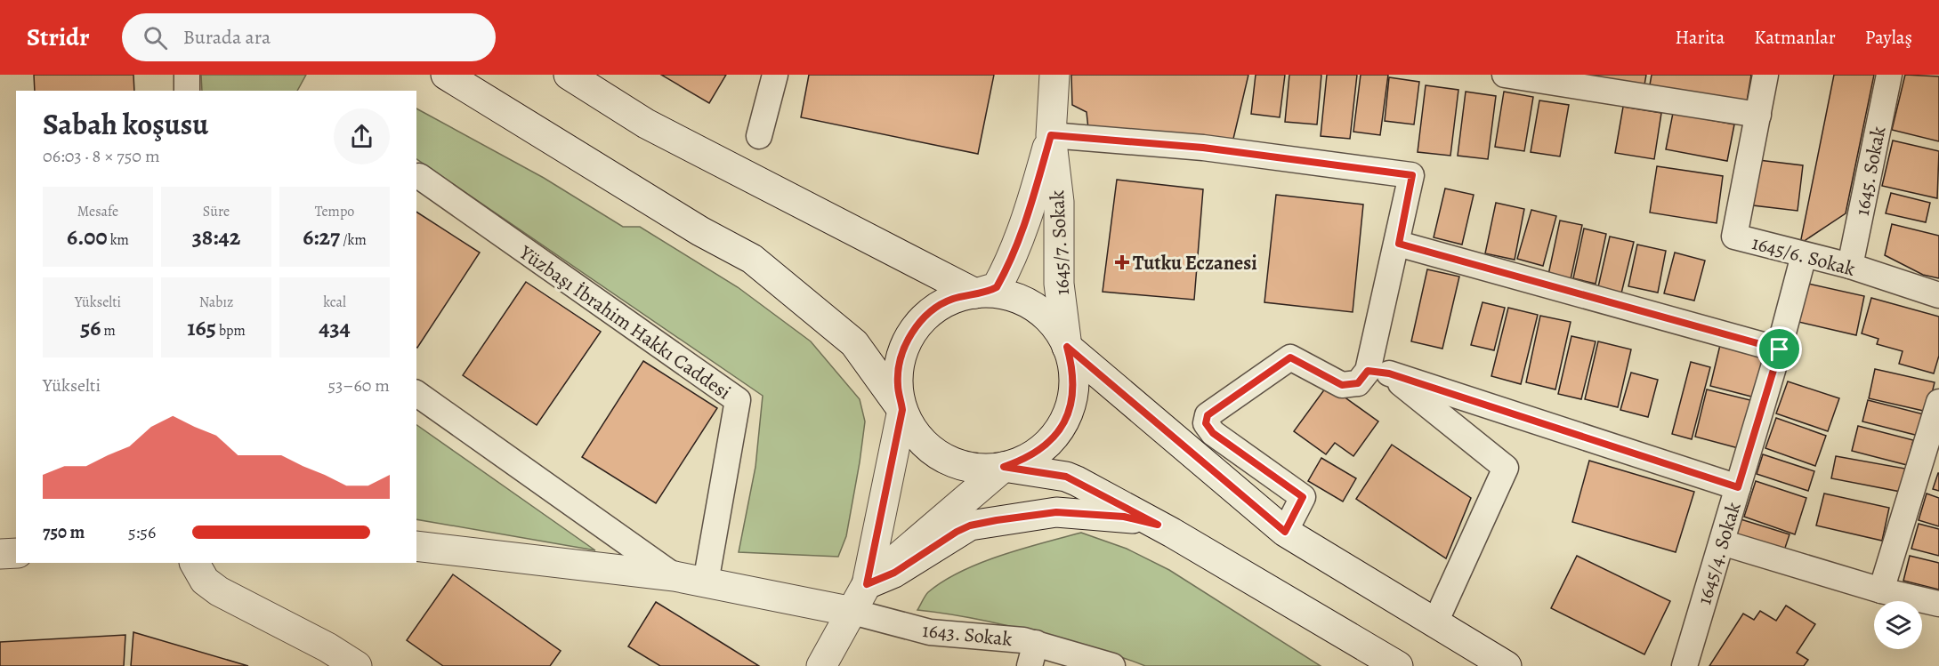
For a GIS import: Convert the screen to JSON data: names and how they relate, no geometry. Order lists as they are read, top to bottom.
{
  "streets": {
    "main road": ["1645/7. Sokak"],
    "street": [
      "1645. Sokak",
      "1645/6. Sokak",
      "Yüzbaşı İbrahim Hakkı Caddesi",
      "1645/4. Sokak",
      "1643. Sokak"
    ]
  },
  "crossings": [
    ["1645. Sokak", "1645/6. Sokak"],
    ["1645/6. Sokak", "1645/4. Sokak"]
  ],
  "places": {
    "health": ["Tutku Eczanesi"]
  },
  "page": {
    "header": "Stridr",
    "search": "Burada ara",
    "nav": ["Harita", "Katmanlar", "Paylaş"],
    "heading": ["Sabah koşusu", "06:03 · 8 × 750 m"],
    "stats": [
      ["Mesafe", "6.00 km"],
      ["Süre", "38:42"],
      ["Tempo", "6:27 /km"],
      ["Yükselti", "56 m"],
      ["Nabız", "165 bpm"],
      ["kcal", "434"]
    ],
    "chart": ["Yükselti", "53–60 m"],
    "list": [
      {
        "name": "750 m",
        "note": "5:56"
      }
    ]
  }
}
